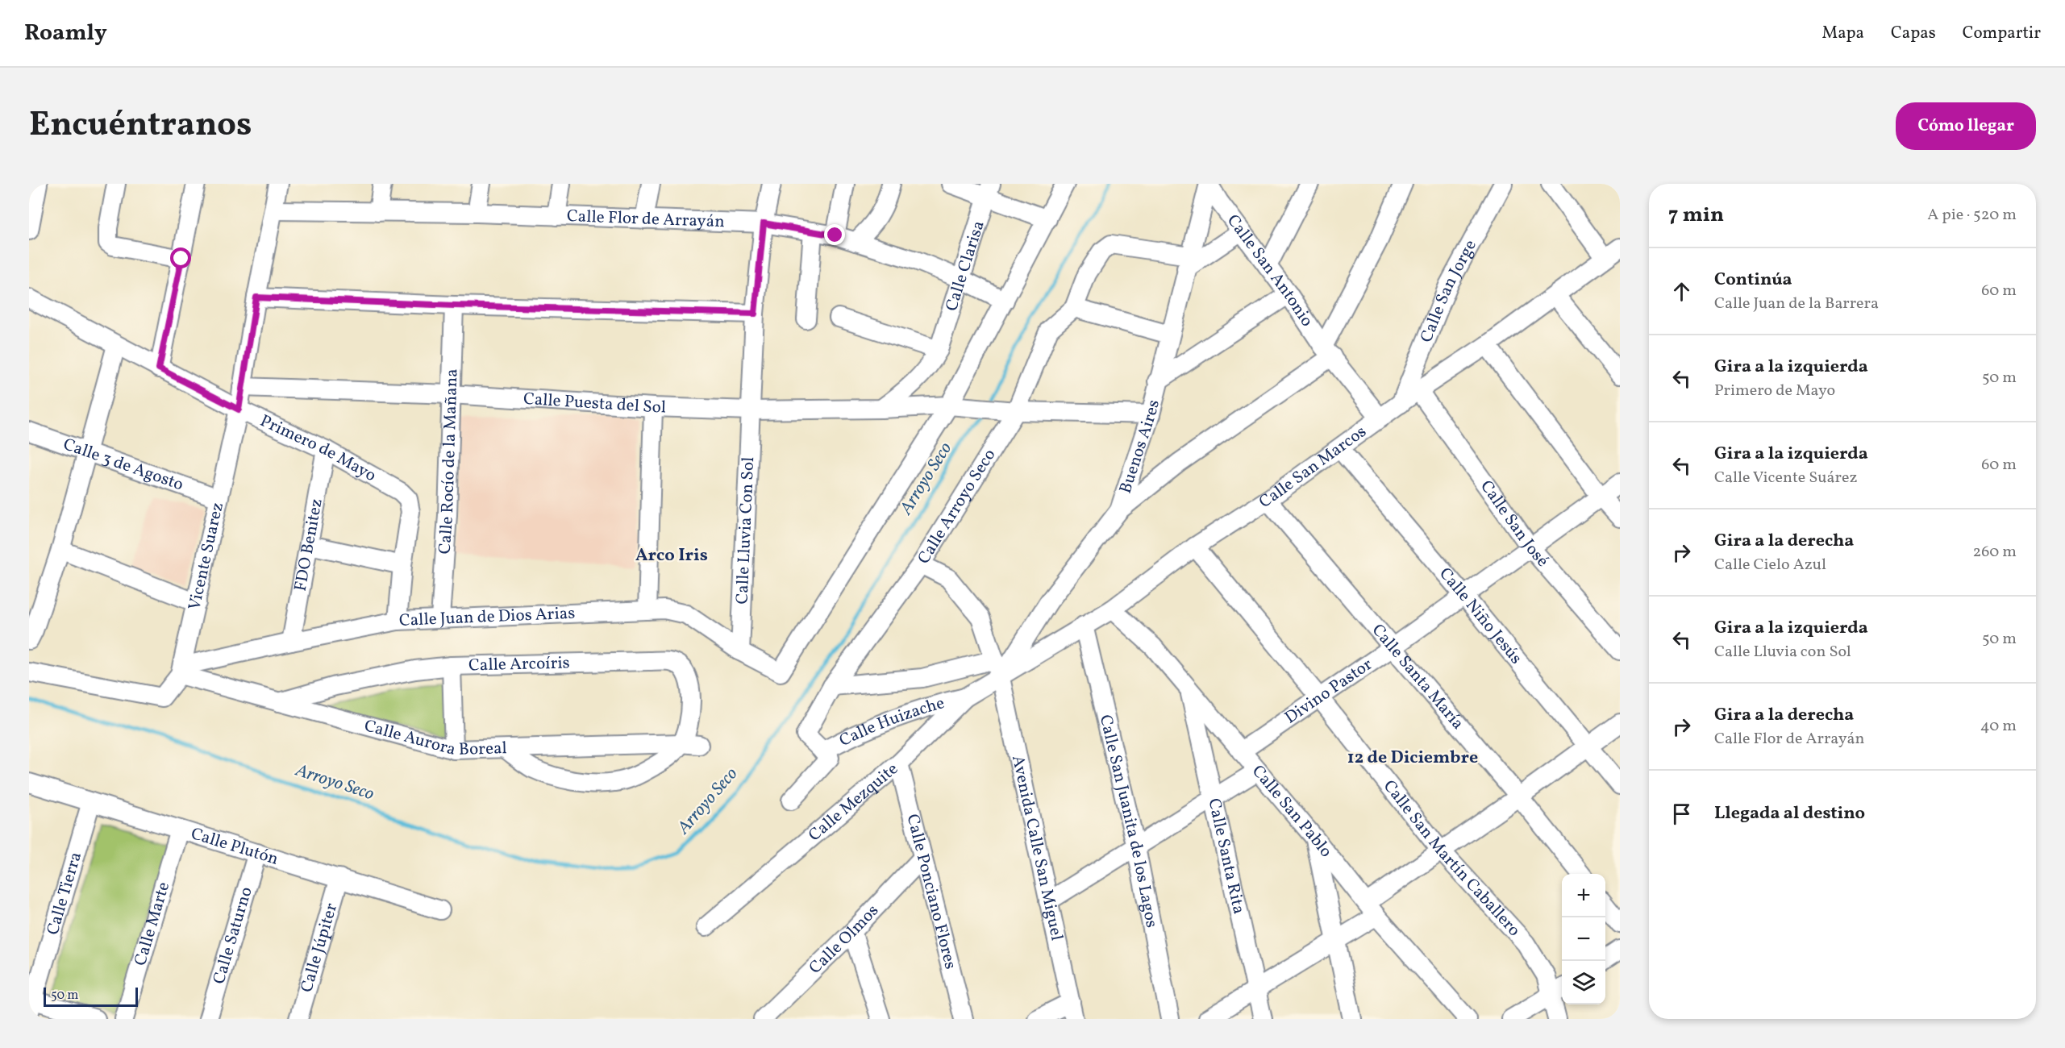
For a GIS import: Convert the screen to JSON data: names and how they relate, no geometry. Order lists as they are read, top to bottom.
{
  "streets": {
    "street": [
      "Calle Flor de Arrayán",
      "Calle Clarisa",
      "Calle San Antonio",
      "Calle San Jorge",
      "Calle Puesta del Sol",
      "Buenos Aires",
      "Primero de Mayo",
      "Calle Rocío de la Mañana",
      "Calle 3 de Agosto",
      "Calle San Marcos",
      "Calle Arroyo Seco",
      "Calle San José",
      "Calle Lluvia Con Sol",
      "FDO Benitez",
      "Vicente Suarez",
      "Calle Niño Jesús",
      "Calle Juan de Dios Arias",
      "Calle Arcoíris",
      "Calle Santa María",
      "Divino Pastor",
      "Calle Huizache",
      "Calle Aurora Boreal",
      "Calle Mezquite",
      "Calle San Pablo",
      "Calle San Juanita de los Lagos",
      "Calle Plutón",
      "Avenida Calle San Miguel",
      "Calle Santa Rita",
      "Calle San Martín Caballero",
      "Calle Ponciano Flores",
      "Calle Tierra",
      "Calle Marte",
      "Calle Saturno",
      "Calle Olmos",
      "Calle Júpiter"
    ]
  },
  "crossings": [
    ["Calle Flor de Arrayán", "Calle Clarisa"],
    ["Calle Flor de Arrayán", "Vicente Suarez"],
    ["Calle Clarisa", "Calle Puesta del Sol"],
    ["Calle San Antonio", "Buenos Aires"],
    ["Calle San Antonio", "Calle San Marcos"],
    ["Calle San Jorge", "Calle San Marcos"],
    ["Calle Puesta del Sol", "Buenos Aires"],
    ["Calle Puesta del Sol", "Calle Rocío de la Mañana"],
    ["Calle Puesta del Sol", "Calle Arroyo Seco"],
    ["Calle Puesta del Sol", "Calle Lluvia Con Sol"],
    ["Calle Puesta del Sol", "Vicente Suarez"],
    ["Calle Puesta del Sol", "Calle Juan de Dios Arias"],
    ["Buenos Aires", "Calle San Marcos"],
    ["Buenos Aires", "Calle Arroyo Seco"],
    ["Buenos Aires", "Calle Mezquite"],
    ["Buenos Aires", "Avenida Calle San Miguel"],
    ["Primero de Mayo", "FDO Benitez"],
    ["Primero de Mayo", "Vicente Suarez"],
    ["Calle Rocío de la Mañana", "Calle Juan de Dios Arias"],
    ["Calle 3 de Agosto", "Vicente Suarez"],
    ["Calle San Marcos", "Calle San José"],
    ["Calle San Marcos", "Calle Niño Jesús"],
    ["Calle San Marcos", "Calle Santa María"],
    ["Calle San Marcos", "Calle Mezquite"],
    ["Calle San Marcos", "Calle San Pablo"],
    ["Calle San Marcos", "Calle San Juanita de los Lagos"],
    ["Calle San Marcos", "Avenida Calle San Miguel"],
    ["Calle San Marcos", "Calle San Martín Caballero"],
    ["Calle Arroyo Seco", "Calle Huizache"],
    ["Calle Arroyo Seco", "Avenida Calle San Miguel"],
    ["Calle San José", "Divino Pastor"],
    ["Calle Lluvia Con Sol", "Calle Juan de Dios Arias"],
    ["FDO Benitez", "Calle Juan de Dios Arias"],
    ["Vicente Suarez", "Calle Juan de Dios Arias"],
    ["Vicente Suarez", "Calle Aurora Boreal"],
    ["Calle Niño Jesús", "Divino Pastor"],
    ["Calle Juan de Dios Arias", "Calle Aurora Boreal"],
    ["Calle Arcoíris", "Calle Aurora Boreal"],
    ["Calle Santa María", "Divino Pastor"],
    ["Divino Pastor", "Calle San Pablo"],
    ["Divino Pastor", "Calle San Martín Caballero"],
    ["Calle Huizache", "Calle Mezquite"],
    ["Calle Mezquite", "Avenida Calle San Miguel"],
    ["Calle Mezquite", "Calle Ponciano Flores"],
    ["Calle San Pablo", "Calle Santa Rita"],
    ["Calle Plutón", "Calle Tierra"],
    ["Calle Plutón", "Calle Marte"],
    ["Calle Plutón", "Calle Saturno"],
    ["Calle Plutón", "Calle Júpiter"],
    ["Calle Ponciano Flores", "Calle Olmos"]
  ],
  "districts": ["Arco Iris", "12 de Diciembre"],
  "water": ["Arroyo Seco"],
  "scale_bar": "50 m",
  "page": {
    "header": "Roamly",
    "nav": ["Mapa", "Capas", "Compartir"],
    "title": "Encuéntranos",
    "buttons": "Cómo llegar",
    "heading": ["7 min", "A pie · 520 m"],
    "list": [
      ["Continúa", "Calle Juan de la Barrera", "60 m"],
      ["Gira a la izquierda", "Primero de Mayo", "50 m"],
      ["Gira a la izquierda", "Calle Vicente Suárez", "60 m"],
      ["Gira a la derecha", "Calle Cielo Azul", "260 m"],
      ["Gira a la izquierda", "Calle Lluvia con Sol", "50 m"],
      ["Gira a la derecha", "Calle Flor de Arrayán", "40 m"],
      "Llegada al destino"
    ],
    "map_buttons": ["+", "−"],
    "scale": "50 m"
  }
}
